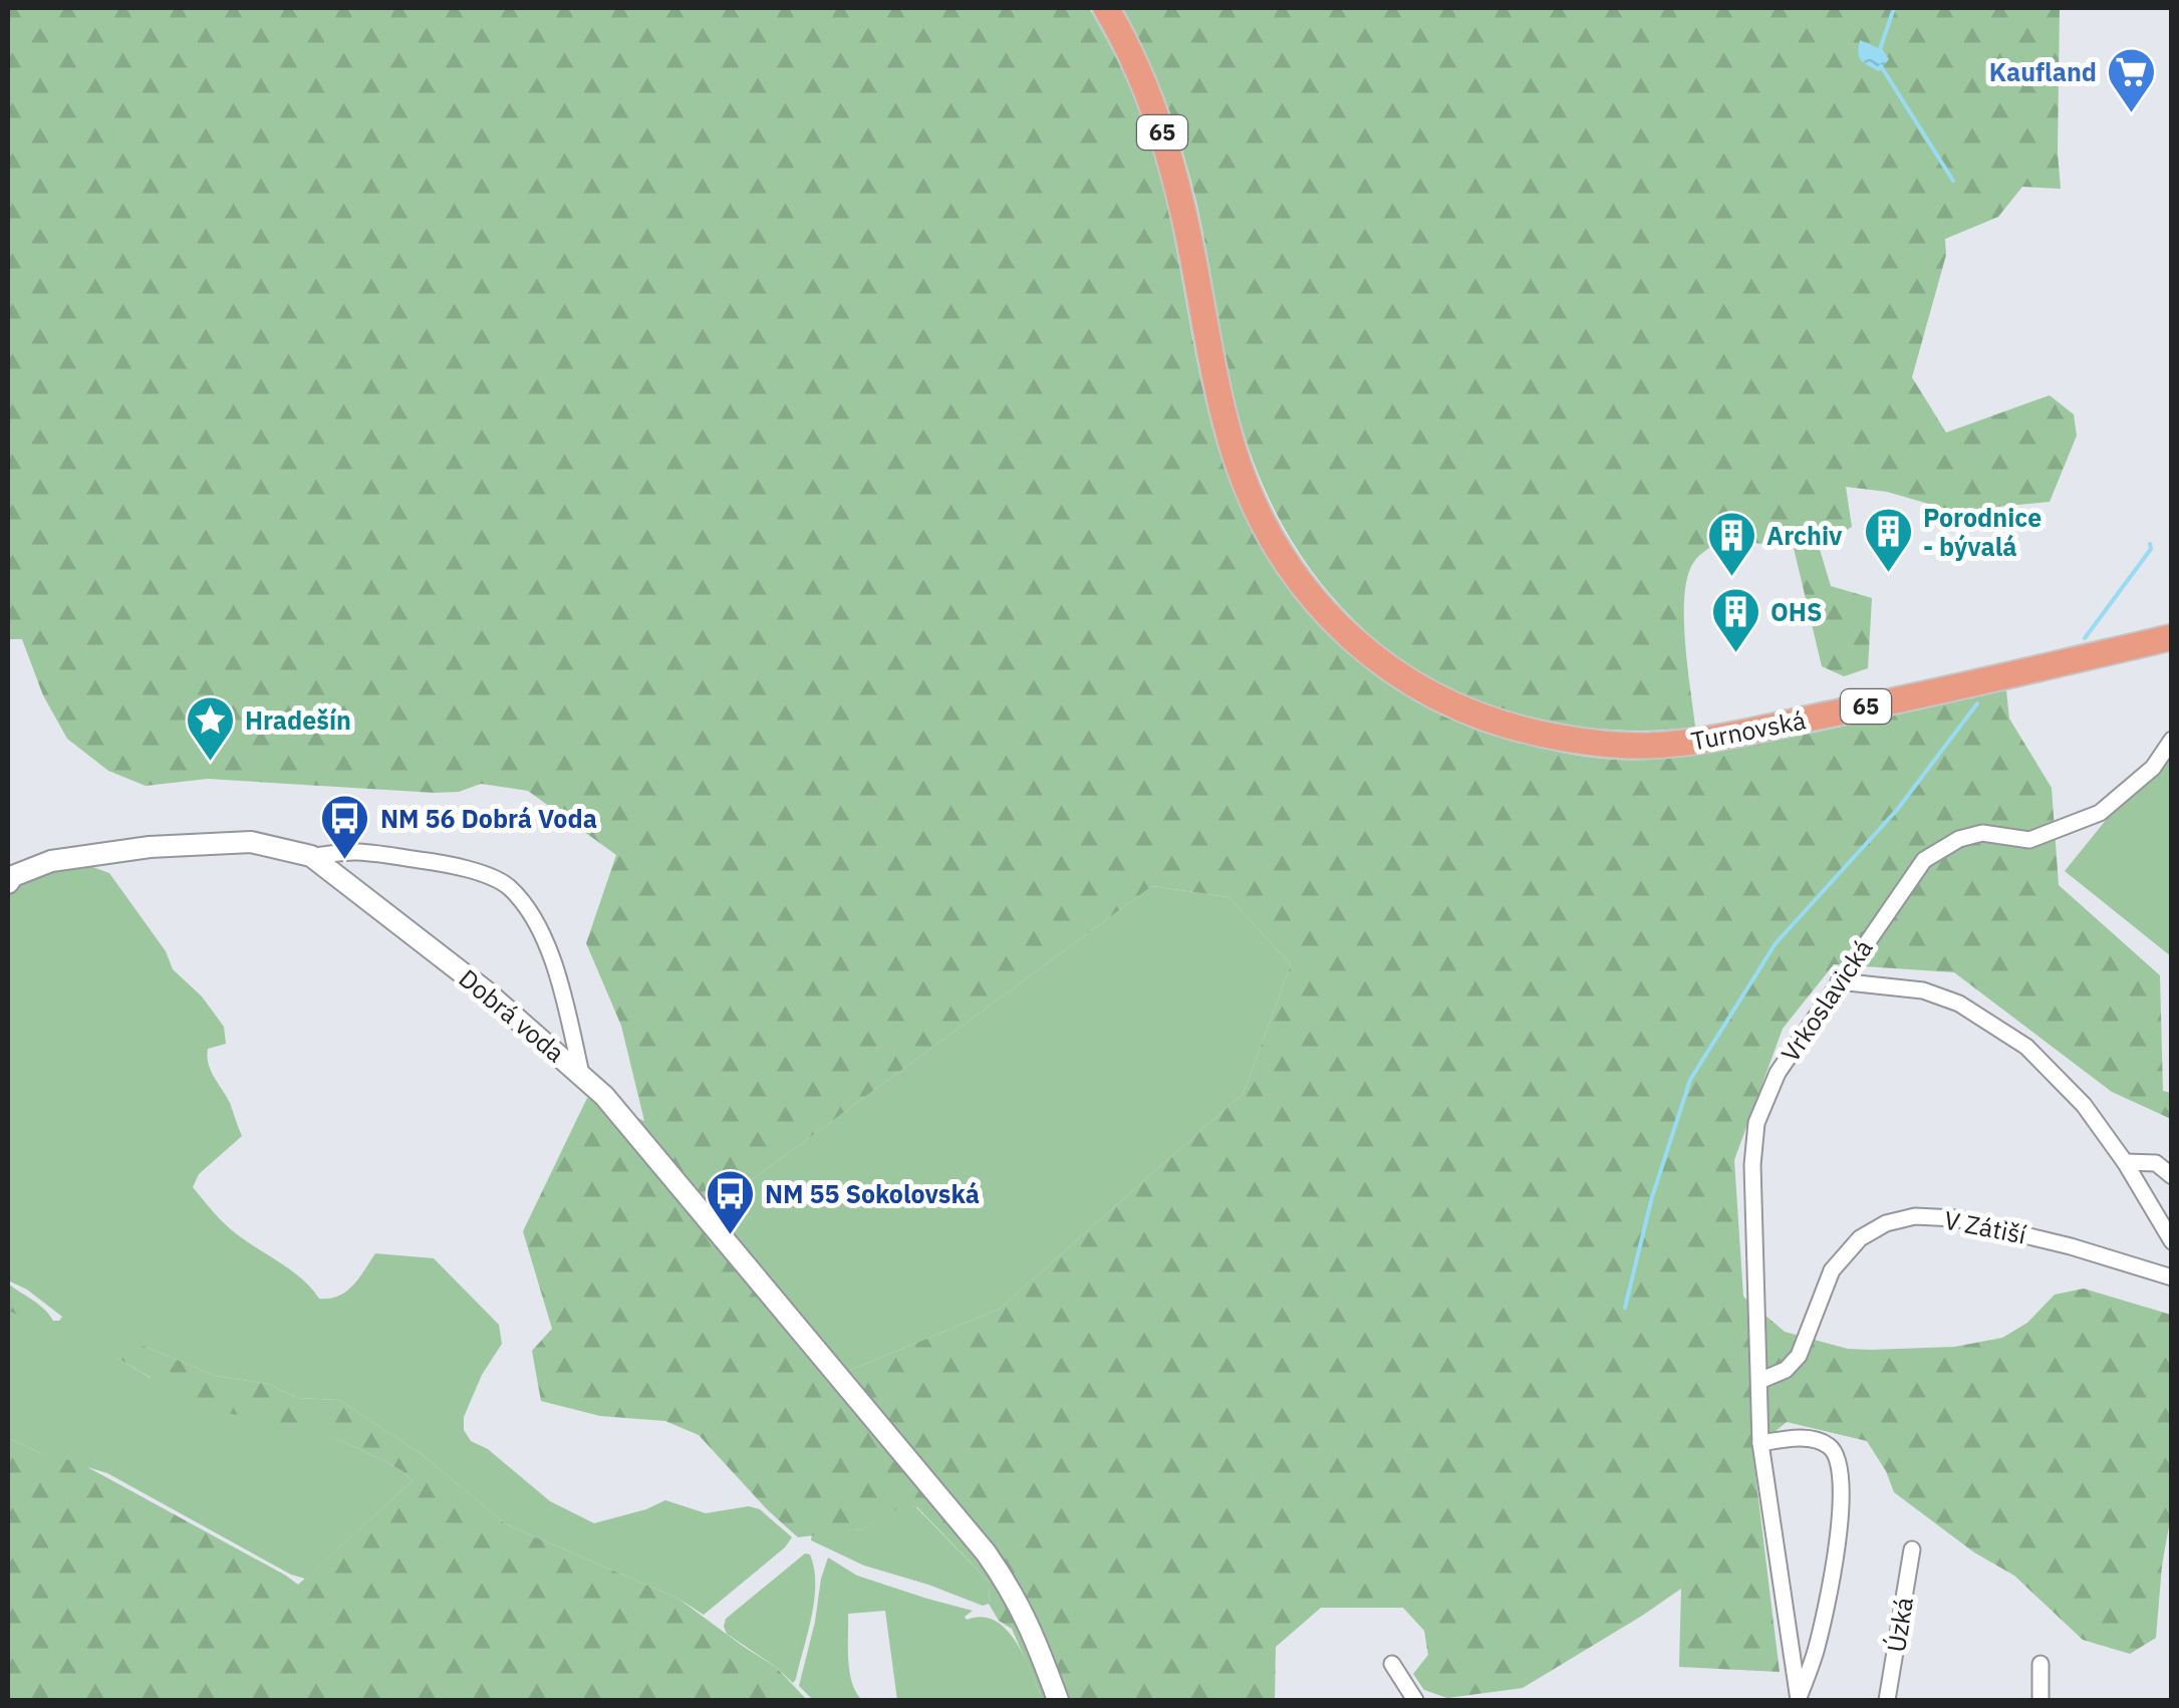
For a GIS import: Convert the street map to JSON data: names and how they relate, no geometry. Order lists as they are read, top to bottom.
{
  "streets": {
    "main road": ["65", "Turnovská"],
    "street": [
      "Vrkoslavická",
      "Dobrá voda",
      "V Zátiší",
      "Úzká"
    ]
  },
  "crossings": [
    ["Vrkoslavická", "V Zátiší"]
  ],
  "places": {
    "supermarket": ["Kaufland"],
    "building": ["Porodnice - bývalá", "Archiv", "OHS"],
    "place": ["Hradešín"],
    "bus stop": ["NM 56 Dobrá Voda", "NM 55 Sokolovská"]
  }
}
